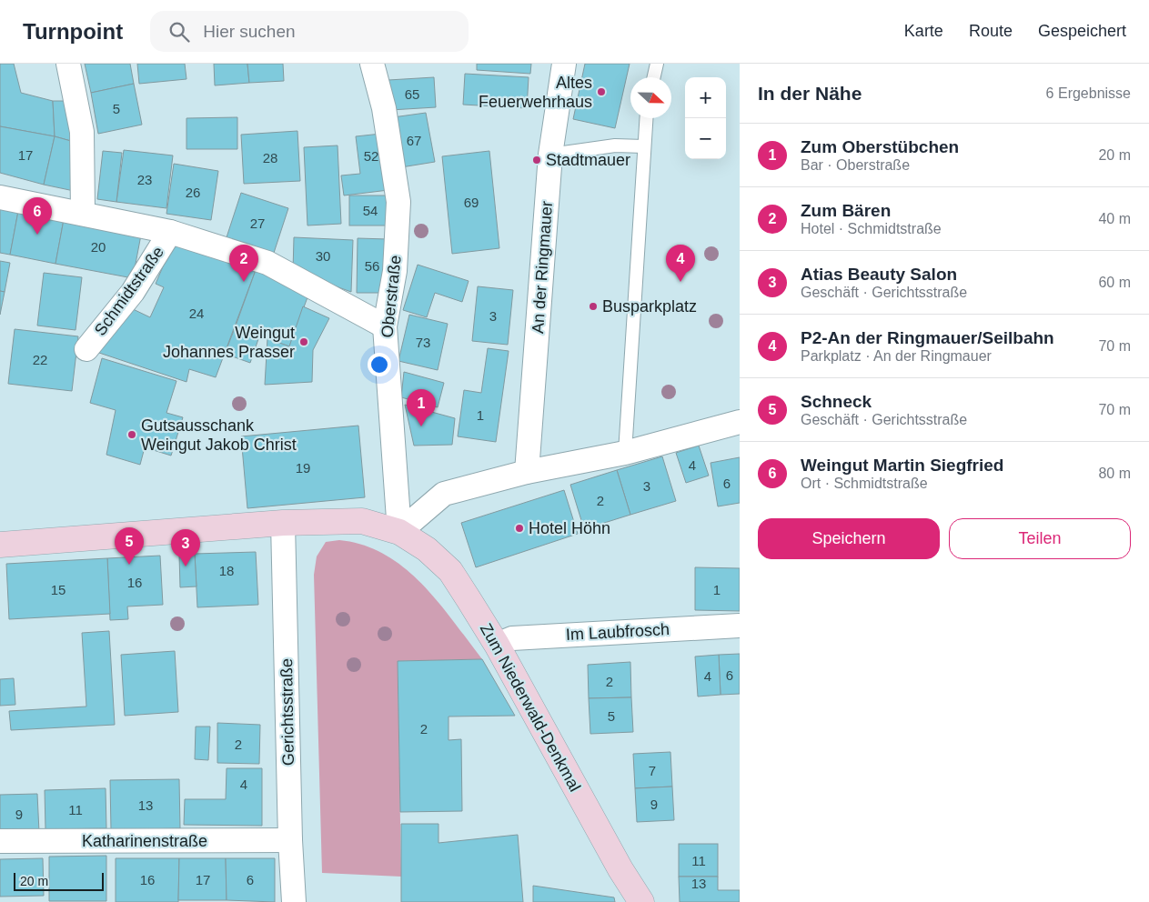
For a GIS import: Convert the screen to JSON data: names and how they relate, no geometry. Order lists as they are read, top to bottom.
{
  "streets": {
    "main road": ["Zum Niederwald-Denkmal"],
    "street": [
      "An der Ringmauer",
      "Schmidtstraße",
      "Oberstraße",
      "Im Laubfrosch",
      "Gerichtsstraße",
      "Katharinenstraße"
    ]
  },
  "crossings": [
    ["Schmidtstraße", "Oberstraße"],
    ["Oberstraße", "Zum Niederwald-Denkmal"],
    ["Im Laubfrosch", "Zum Niederwald-Denkmal"],
    ["Zum Niederwald-Denkmal", "Gerichtsstraße"],
    ["Gerichtsstraße", "Katharinenstraße"]
  ],
  "places": [
    "Altes Feuerwehrhaus",
    "Stadtmauer",
    "Busparkplatz",
    "Weingut Johannes Prasser",
    "Gutsausschank Weingut Jakob Christ",
    "Hotel Höhn"
  ],
  "house_numbers": [
    "65",
    "5",
    "67",
    "17",
    "52",
    "28",
    "23",
    "26",
    "69",
    "54",
    "27",
    "20",
    "30",
    "56",
    "24",
    "3",
    "73",
    "22",
    "1",
    "4",
    "19",
    "6",
    "3",
    "2",
    "18",
    "16",
    "15",
    "1",
    "6",
    "4",
    "2",
    "5",
    "2",
    "2",
    "7",
    "4",
    "9",
    "13",
    "11",
    "9",
    "11",
    "16",
    "17",
    "6",
    "13"
  ],
  "scale_bar": "20 m",
  "north": "right",
  "page": {
    "header": "Turnpoint",
    "search": "Hier suchen",
    "nav": ["Karte", "Route", "Gespeichert"],
    "heading": ["In der Nähe", "6 Ergebnisse"],
    "map_buttons": ["+", "−"],
    "list": [
      {
        "mark": "1",
        "name": "Zum Oberstübchen",
        "note": "Bar · Oberstraße",
        "value": "20 m"
      },
      {
        "mark": "2",
        "name": "Zum Bären",
        "note": "Hotel · Schmidtstraße",
        "value": "40 m"
      },
      {
        "mark": "3",
        "name": "Atias Beauty Salon",
        "note": "Geschäft · Gerichtsstraße",
        "value": "60 m"
      },
      {
        "mark": "4",
        "name": "P2-An der Ringmauer/Seilbahn",
        "note": "Parkplatz · An der Ringmauer",
        "value": "70 m"
      },
      {
        "mark": "5",
        "name": "Schneck",
        "note": "Geschäft · Gerichtsstraße",
        "value": "70 m"
      },
      {
        "mark": "6",
        "name": "Weingut Martin Siegfried",
        "note": "Ort · Schmidtstraße",
        "value": "80 m"
      }
    ],
    "pins": [
      "6",
      "2",
      "4",
      "1",
      "5",
      "3"
    ],
    "buttons": ["Speichern", "Teilen"],
    "scale": "20 m"
  }
}
